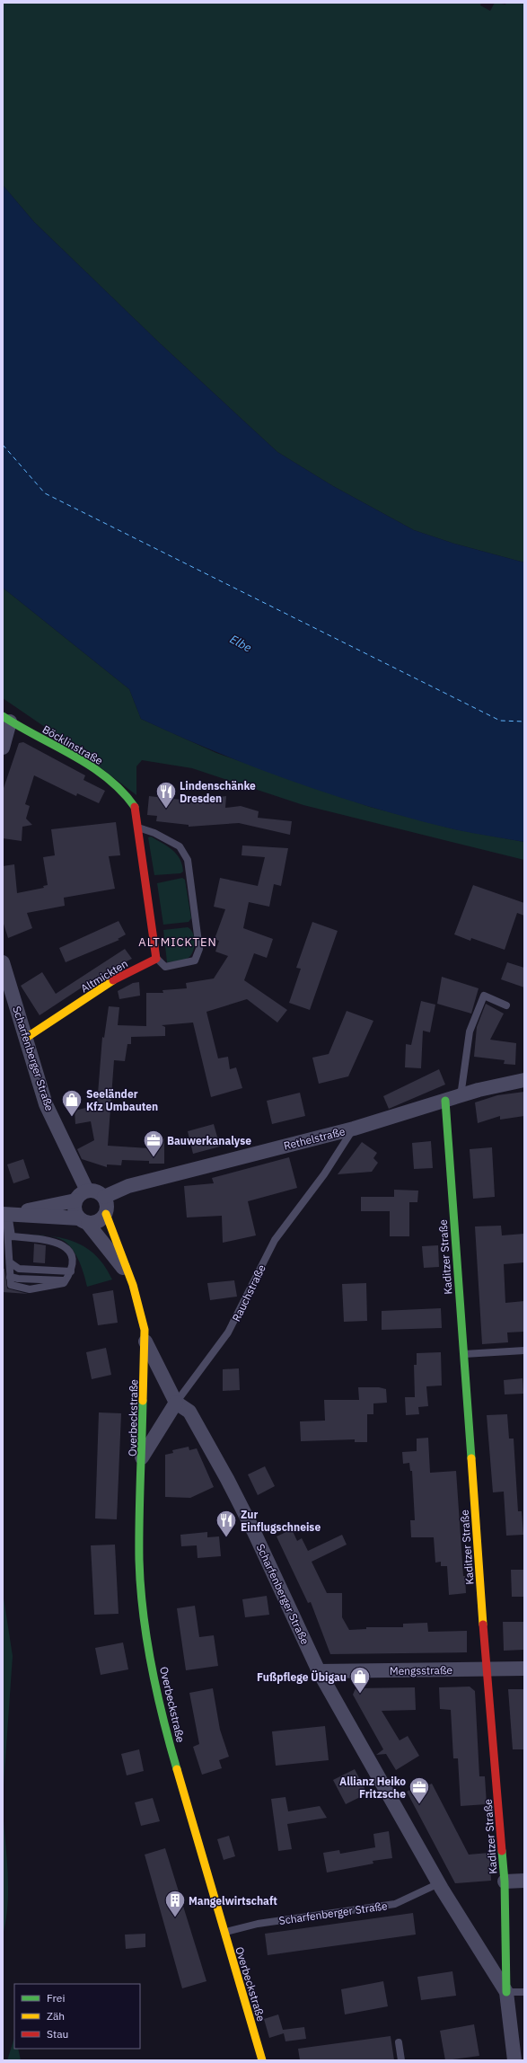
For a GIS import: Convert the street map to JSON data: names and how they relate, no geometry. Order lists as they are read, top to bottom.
{
  "streets": {
    "street": [
      "Böcklinstraße",
      "Altmickten",
      "Scharfenberger Straße",
      "Rethelstraße",
      "Kaditzer Straße",
      "Rauchstraße",
      "Overbeckstraße",
      "Mengsstraße"
    ]
  },
  "crossings": [
    ["Altmickten", "Scharfenberger Straße"],
    ["Scharfenberger Straße", "Rethelstraße"],
    ["Scharfenberger Straße", "Kaditzer Straße"],
    ["Scharfenberger Straße", "Rauchstraße"],
    ["Scharfenberger Straße", "Overbeckstraße"],
    ["Scharfenberger Straße", "Mengsstraße"],
    ["Rethelstraße", "Kaditzer Straße"],
    ["Rethelstraße", "Rauchstraße"],
    ["Kaditzer Straße", "Mengsstraße"],
    ["Rauchstraße", "Overbeckstraße"]
  ],
  "districts": ["ALTMICKTEN"],
  "water": ["Elbe"],
  "places": {
    "restaurant": ["Lindenschänke Dresden", "Zur Einflugschneise"],
    "shop": ["Seeländer Kfz Umbauten", "Fußpflege Übigau"],
    "office": ["Bauwerkanalyse", "Allianz Heiko Fritzsche"],
    "building": ["Mangelwirtschaft"]
  },
  "legend": ["Frei", "Zäh", "Stau"]
}
